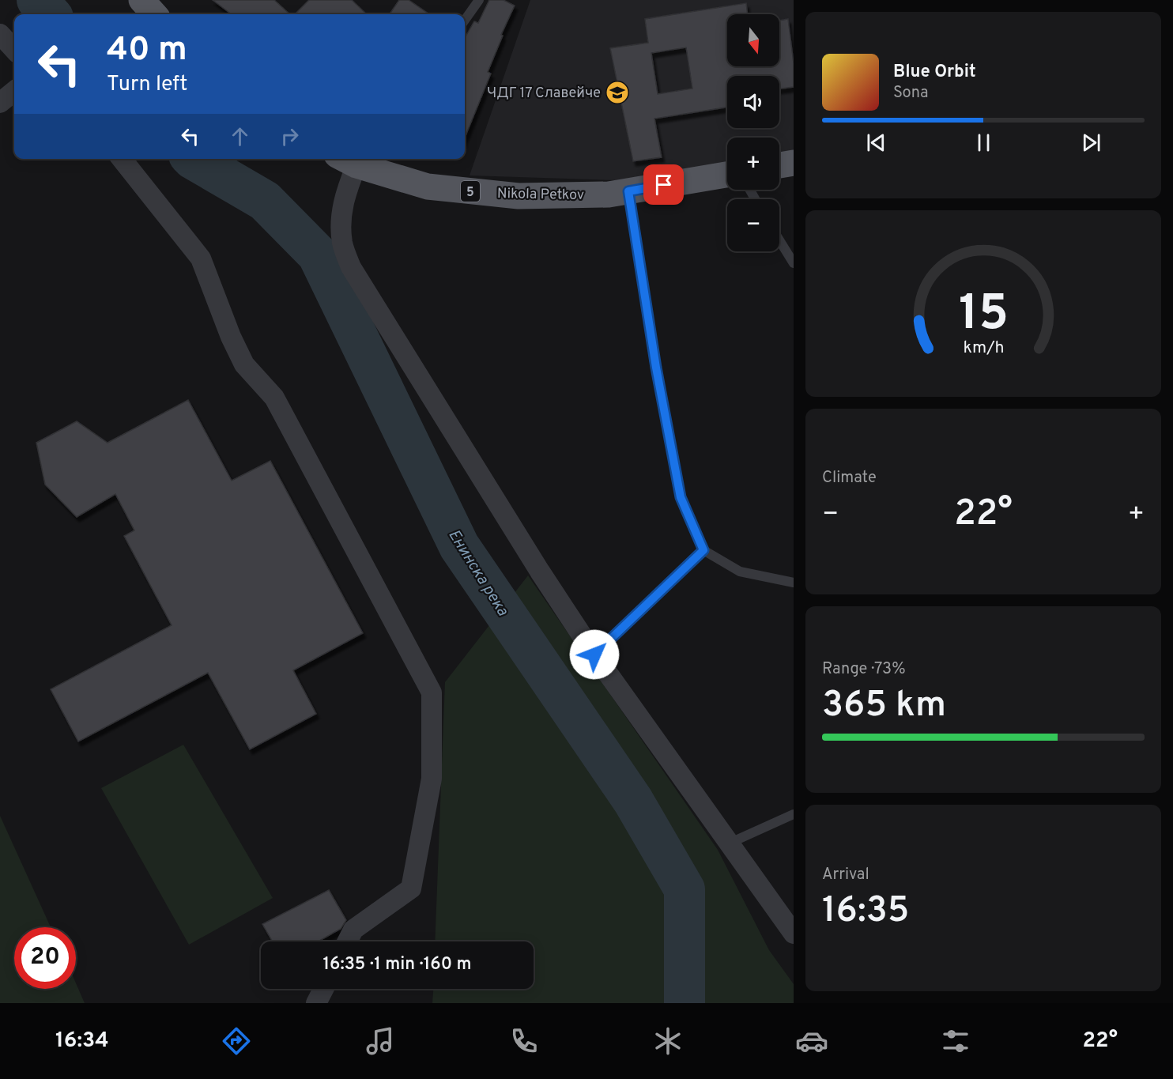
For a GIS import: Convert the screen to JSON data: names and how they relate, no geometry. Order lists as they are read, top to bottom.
{
  "streets": {
    "main road": ["5", "Nikola Petkov"]
  },
  "crossings": [
    ["5", "Nikola Petkov"]
  ],
  "water": ["Енинска река"],
  "places": {
    "school or university": ["ЧДГ 17 Славейче"]
  },
  "north": "bottom",
  "page": {
    "map_buttons": ["+", "−"],
    "turn": ["40 m", "Turn left"],
    "song": ["Blue Orbit", "Sona"],
    "tile": [
      "Climate",
      ["Range · 73%", "365 km"],
      ["Arrival", "16:35"]
    ],
    "heat": ["−", "22°", "+"],
    "limit": "20",
    "trip": "16:35 · 1 min · 160 m",
    "tabs": ["16:34", "22°"],
    "gauge": ["15", "km/h"]
  }
}
